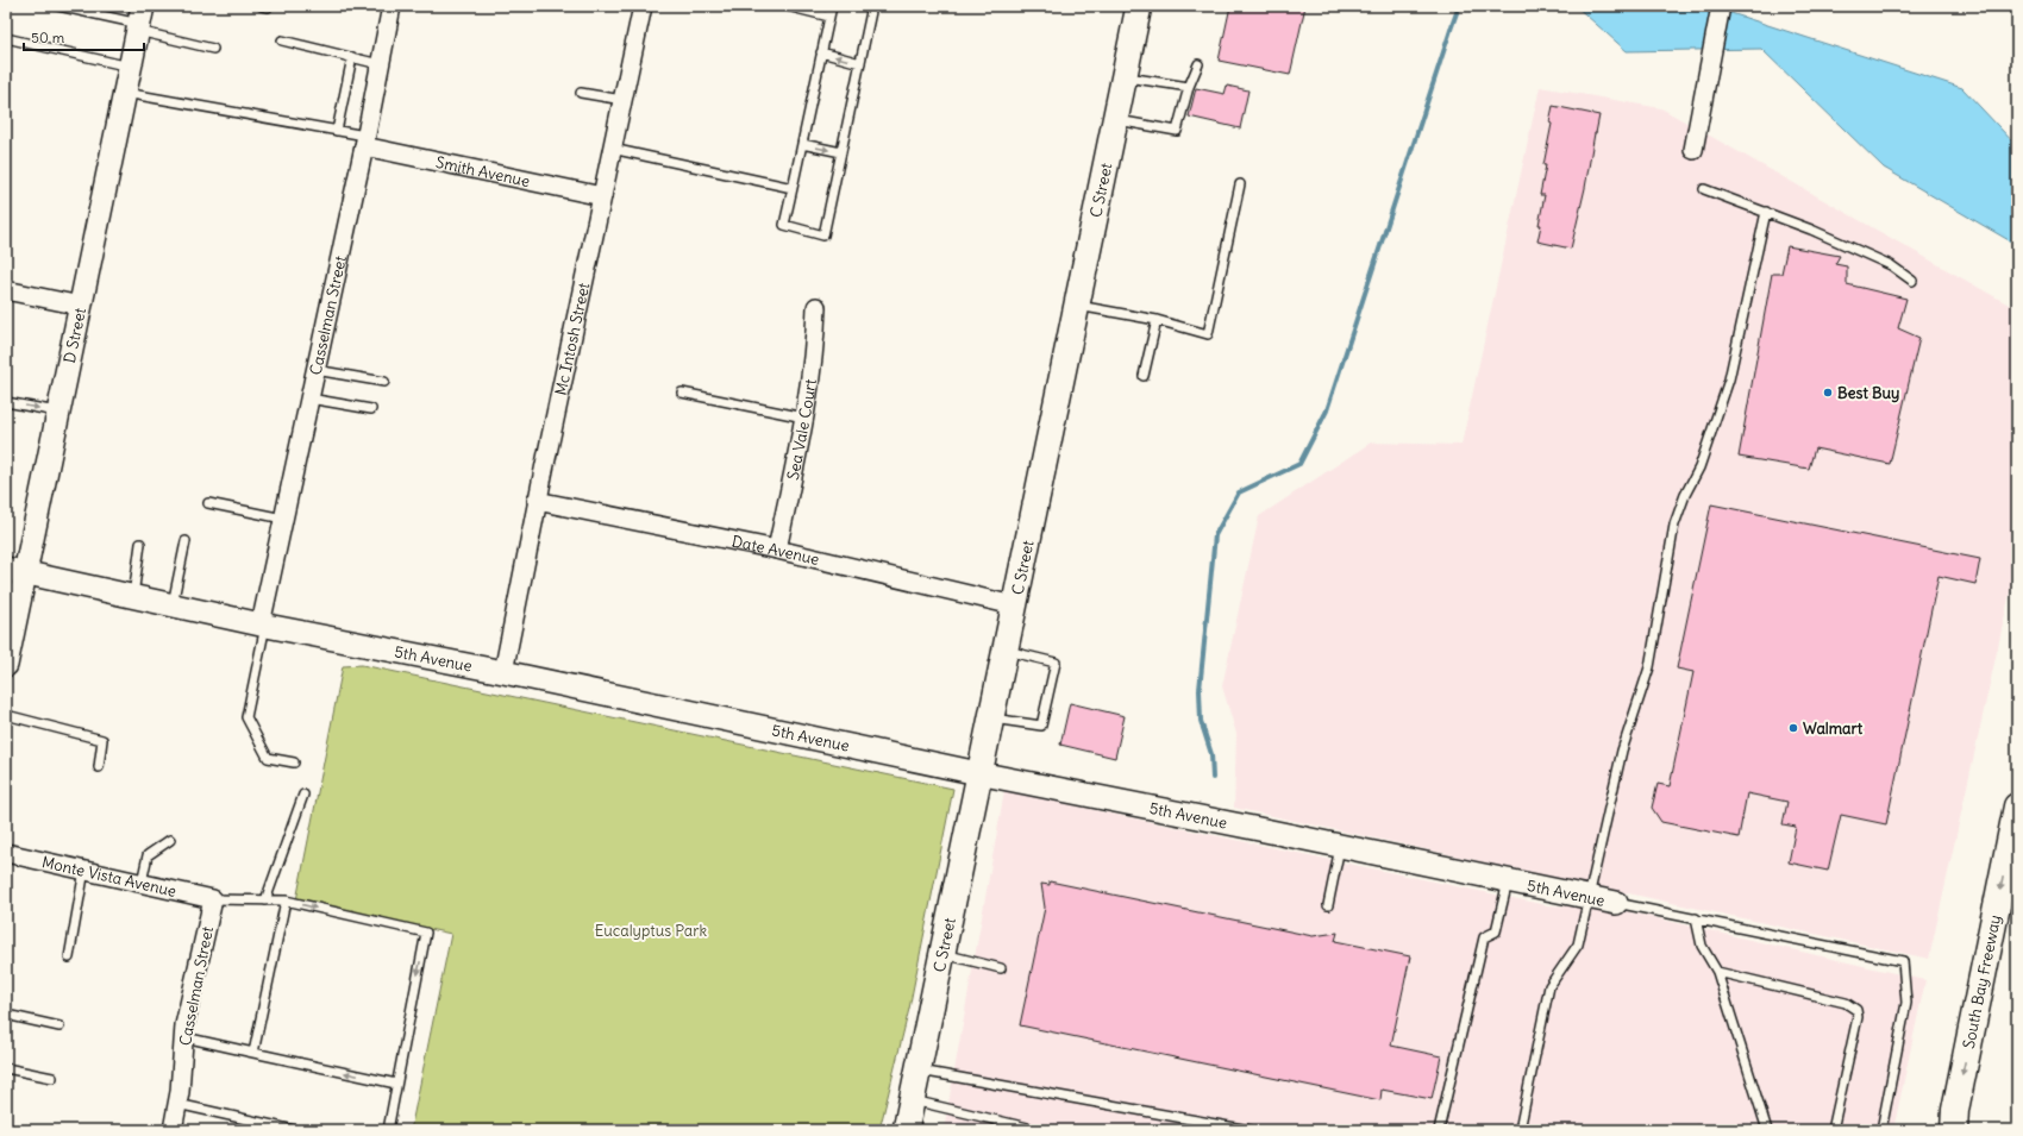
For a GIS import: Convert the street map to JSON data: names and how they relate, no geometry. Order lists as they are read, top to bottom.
{
  "streets": {
    "highway": ["South Bay Freeway"],
    "main road": ["C Street"],
    "street": [
      "Smith Avenue",
      "Casselman Street",
      "D Street",
      "Mc Intosh Street",
      "Sea Vale Court",
      "Date Avenue",
      "5th Avenue",
      "Monte Vista Avenue"
    ]
  },
  "crossings": [
    ["Smith Avenue", "Casselman Street"],
    ["Smith Avenue", "Mc Intosh Street"],
    ["C Street", "Date Avenue"],
    ["C Street", "5th Avenue"],
    ["Casselman Street", "5th Avenue"],
    ["Casselman Street", "Monte Vista Avenue"],
    ["D Street", "5th Avenue"],
    ["Mc Intosh Street", "Date Avenue"],
    ["Mc Intosh Street", "5th Avenue"],
    ["Sea Vale Court", "Date Avenue"]
  ],
  "one_way": ["South Bay Freeway"],
  "parks": ["Eucalyptus Park"],
  "places": ["Best Buy", "Walmart"],
  "scale_bar": "50 m"
}
